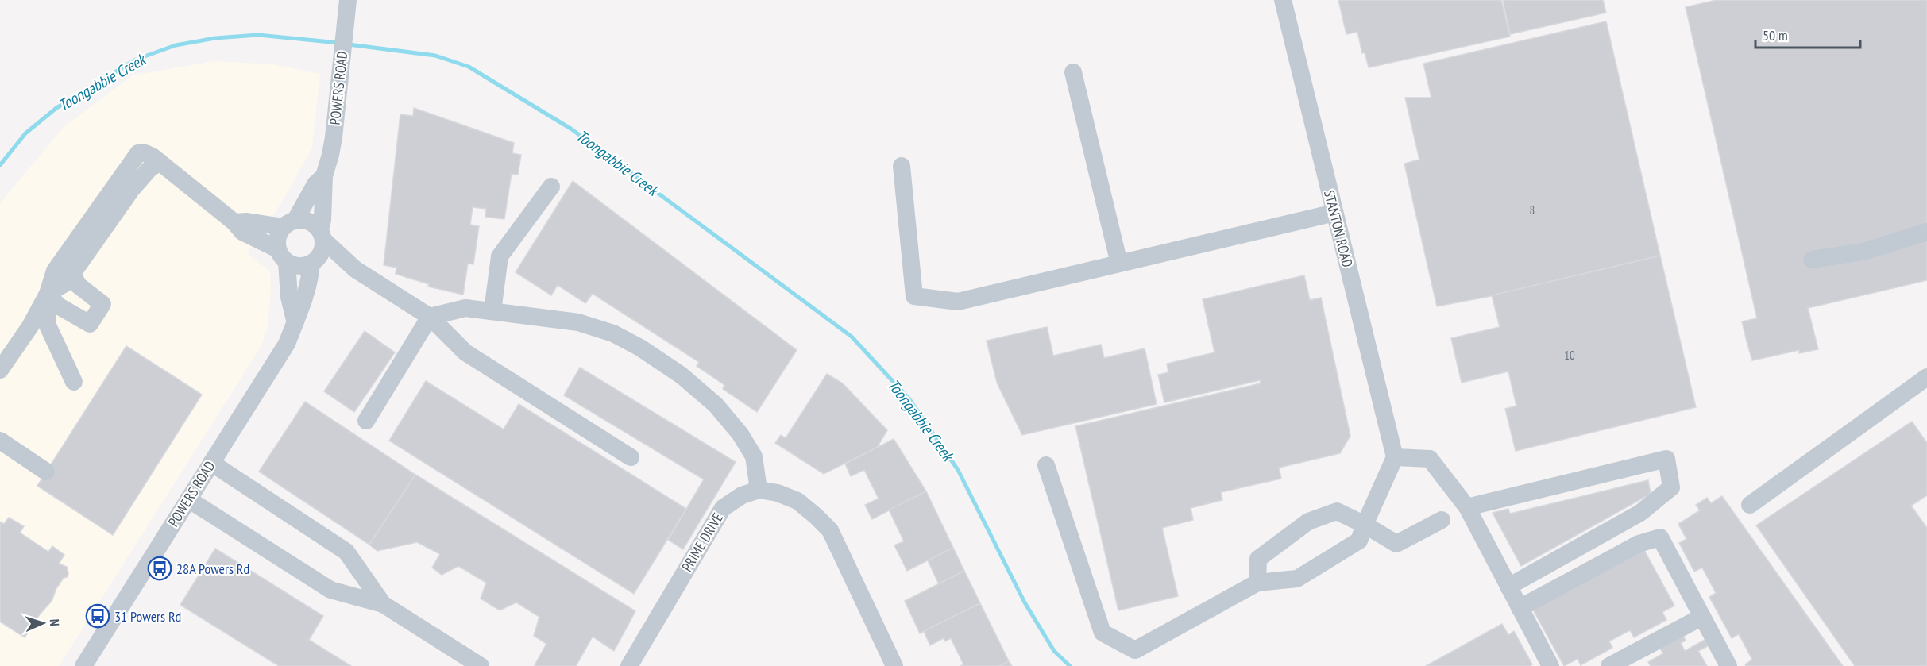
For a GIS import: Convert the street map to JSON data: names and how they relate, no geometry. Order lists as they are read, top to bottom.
{
  "streets": {
    "street": ["POWERS ROAD", "STANTON ROAD", "PRIME DRIVE"]
  },
  "water": ["Toongabbie Creek"],
  "places": {
    "bus stop": ["28A Powers Rd", "31 Powers Rd"]
  },
  "house_numbers": ["8", "10"],
  "scale_bar": "50 m",
  "north": "right"
}
